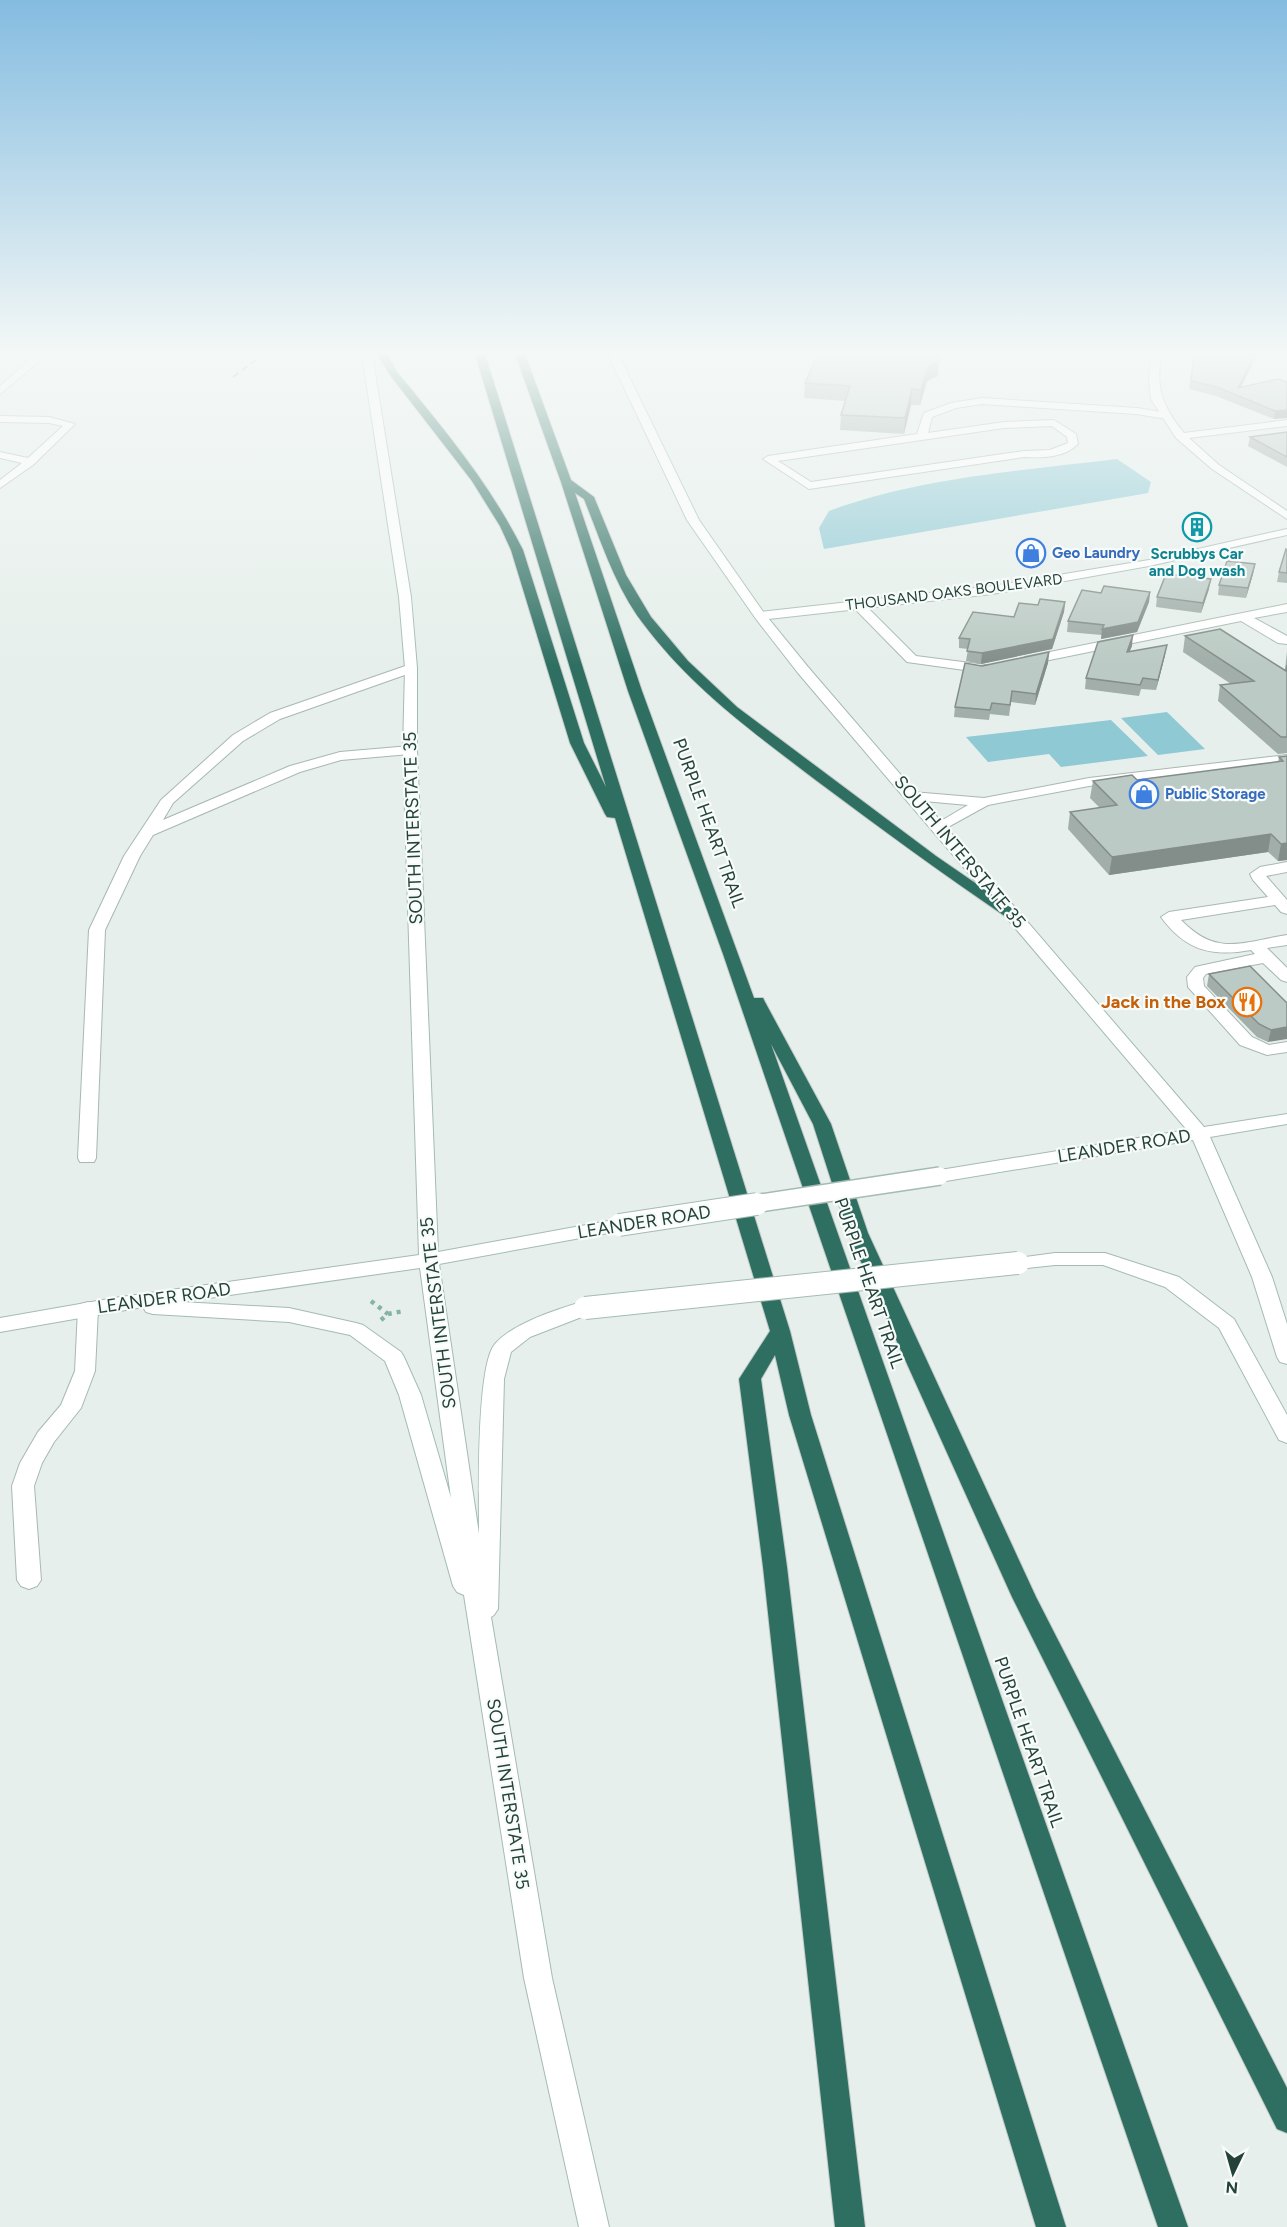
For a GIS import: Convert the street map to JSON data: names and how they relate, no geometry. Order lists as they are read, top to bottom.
{
  "streets": {
    "highway": ["PURPLE HEART TRAIL"],
    "main road": ["THOUSAND OAKS BOULEVARD", "SOUTH INTERSTATE 35", "LEANDER ROAD"]
  },
  "crossings": [
    ["THOUSAND OAKS BOULEVARD", "SOUTH INTERSTATE 35"],
    ["SOUTH INTERSTATE 35", "LEANDER ROAD"]
  ],
  "places": {
    "building": ["Scrubbys Car and Dog wash"],
    "shop": ["Geo Laundry", "Public Storage"],
    "restaurant": ["Jack in the Box"]
  },
  "north": "bottom"
}
